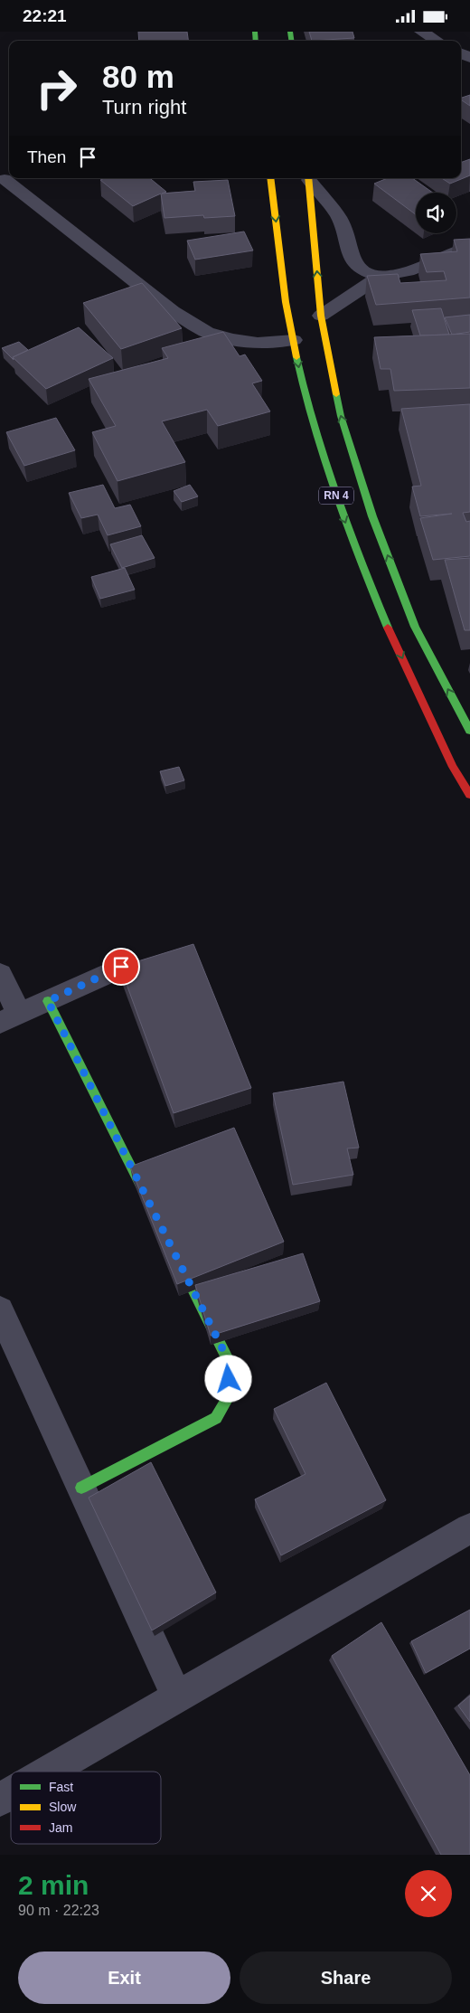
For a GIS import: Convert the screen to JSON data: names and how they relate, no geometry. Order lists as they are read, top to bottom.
{
  "streets": {
    "main road": ["RN 4"]
  },
  "legend": ["Fast", "Slow", "Jam"],
  "page": {
    "status": "22:21",
    "turn": ["80 m", "Turn right"],
    "then": "Then",
    "heading": ["2 min", "90 m · 22:23"],
    "buttons": ["Exit", "Share"]
  }
}
